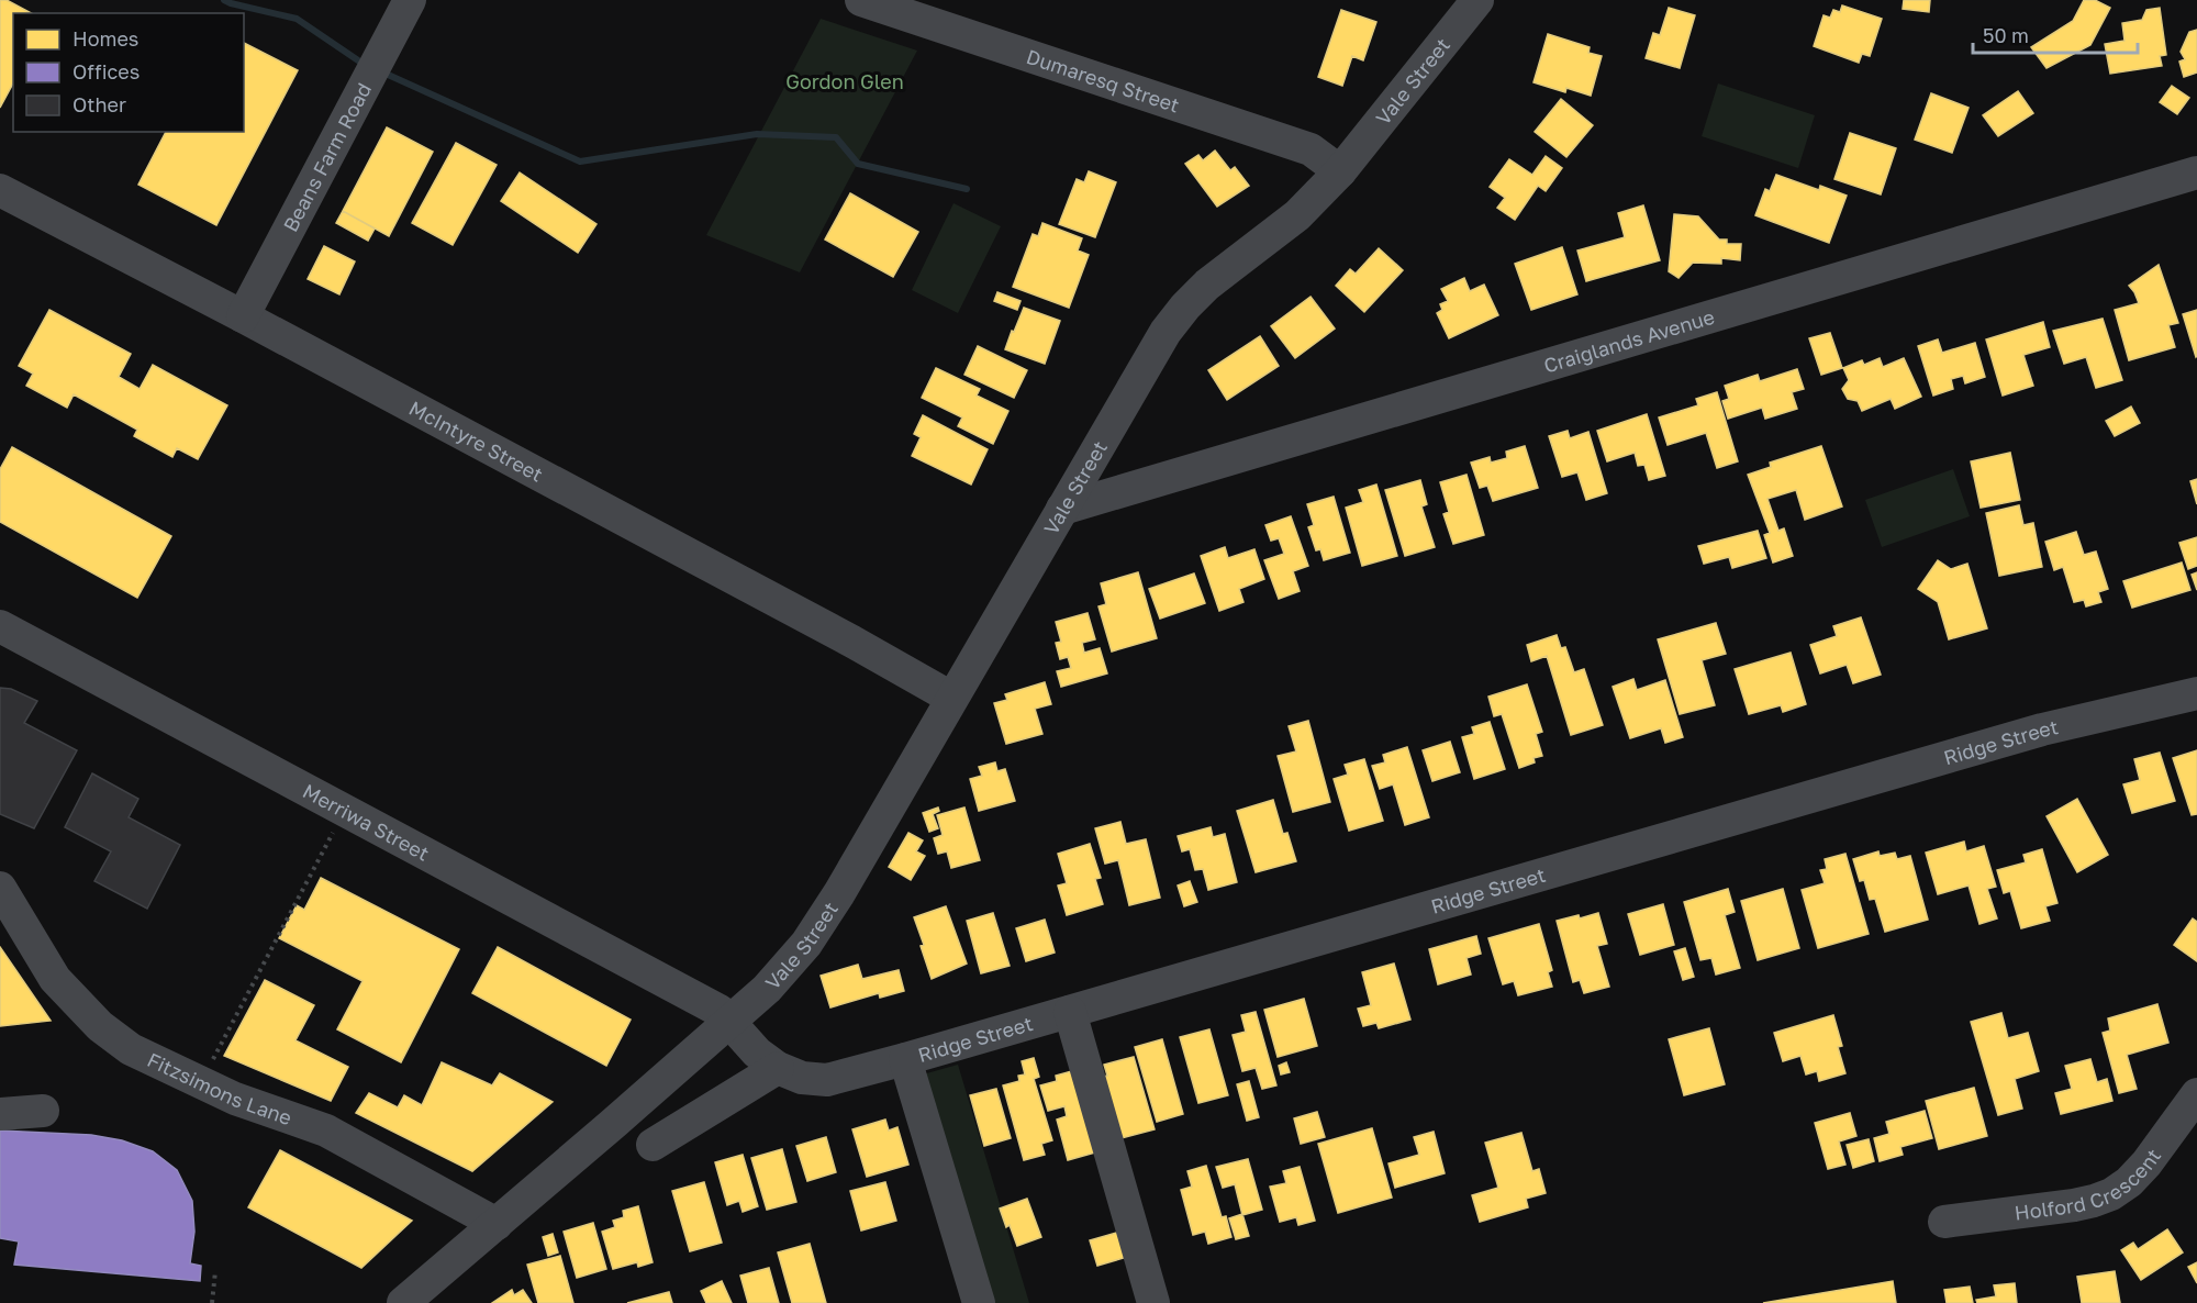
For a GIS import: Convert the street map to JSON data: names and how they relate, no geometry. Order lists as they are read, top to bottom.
{
  "streets": {
    "street": [
      "Dumaresq Street",
      "Vale Street",
      "Beans Farm Road",
      "Craiglands Avenue",
      "McIntyre Street",
      "Ridge Street",
      "Merriwa Street",
      "Fitzsimons Lane",
      "Holford Crescent"
    ]
  },
  "crossings": [
    ["Dumaresq Street", "Vale Street"],
    ["Vale Street", "Craiglands Avenue"],
    ["Vale Street", "McIntyre Street"],
    ["Vale Street", "Ridge Street"],
    ["Vale Street", "Merriwa Street"],
    ["Beans Farm Road", "McIntyre Street"],
    ["Ridge Street", "Merriwa Street"]
  ],
  "parks": ["Gordon Glen"],
  "legend": ["Homes", "Offices", "Other"],
  "scale_bar": "50 m"
}
